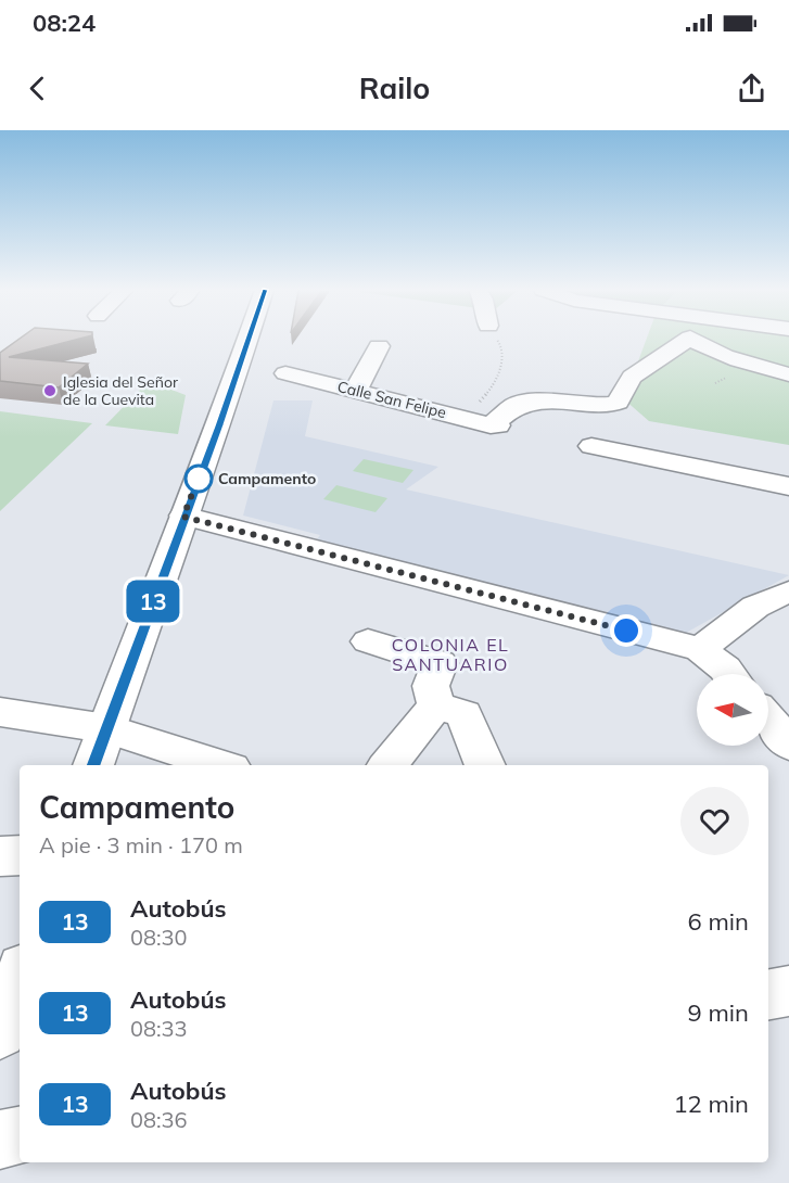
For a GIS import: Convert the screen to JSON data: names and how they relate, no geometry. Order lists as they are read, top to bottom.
{
  "streets": {
    "street": ["Calle San Felipe"]
  },
  "districts": ["COLONIA EL SANTUARIO"],
  "places": ["Iglesia del Señor de la Cuevita", "Campamento"],
  "lines": ["bus line 13"],
  "north": "left",
  "page": {
    "status": "08:24",
    "header": "Railo",
    "on_map": "13",
    "heading": ["Campamento", "A pie · 3 min · 170 m"],
    "list": [
      {
        "mark": "13",
        "name": "Autobús",
        "note": "08:30",
        "value": "6 min"
      },
      {
        "mark": "13",
        "name": "Autobús",
        "note": "08:33",
        "value": "9 min"
      },
      {
        "mark": "13",
        "name": "Autobús",
        "note": "08:36",
        "value": "12 min"
      }
    ]
  }
}
